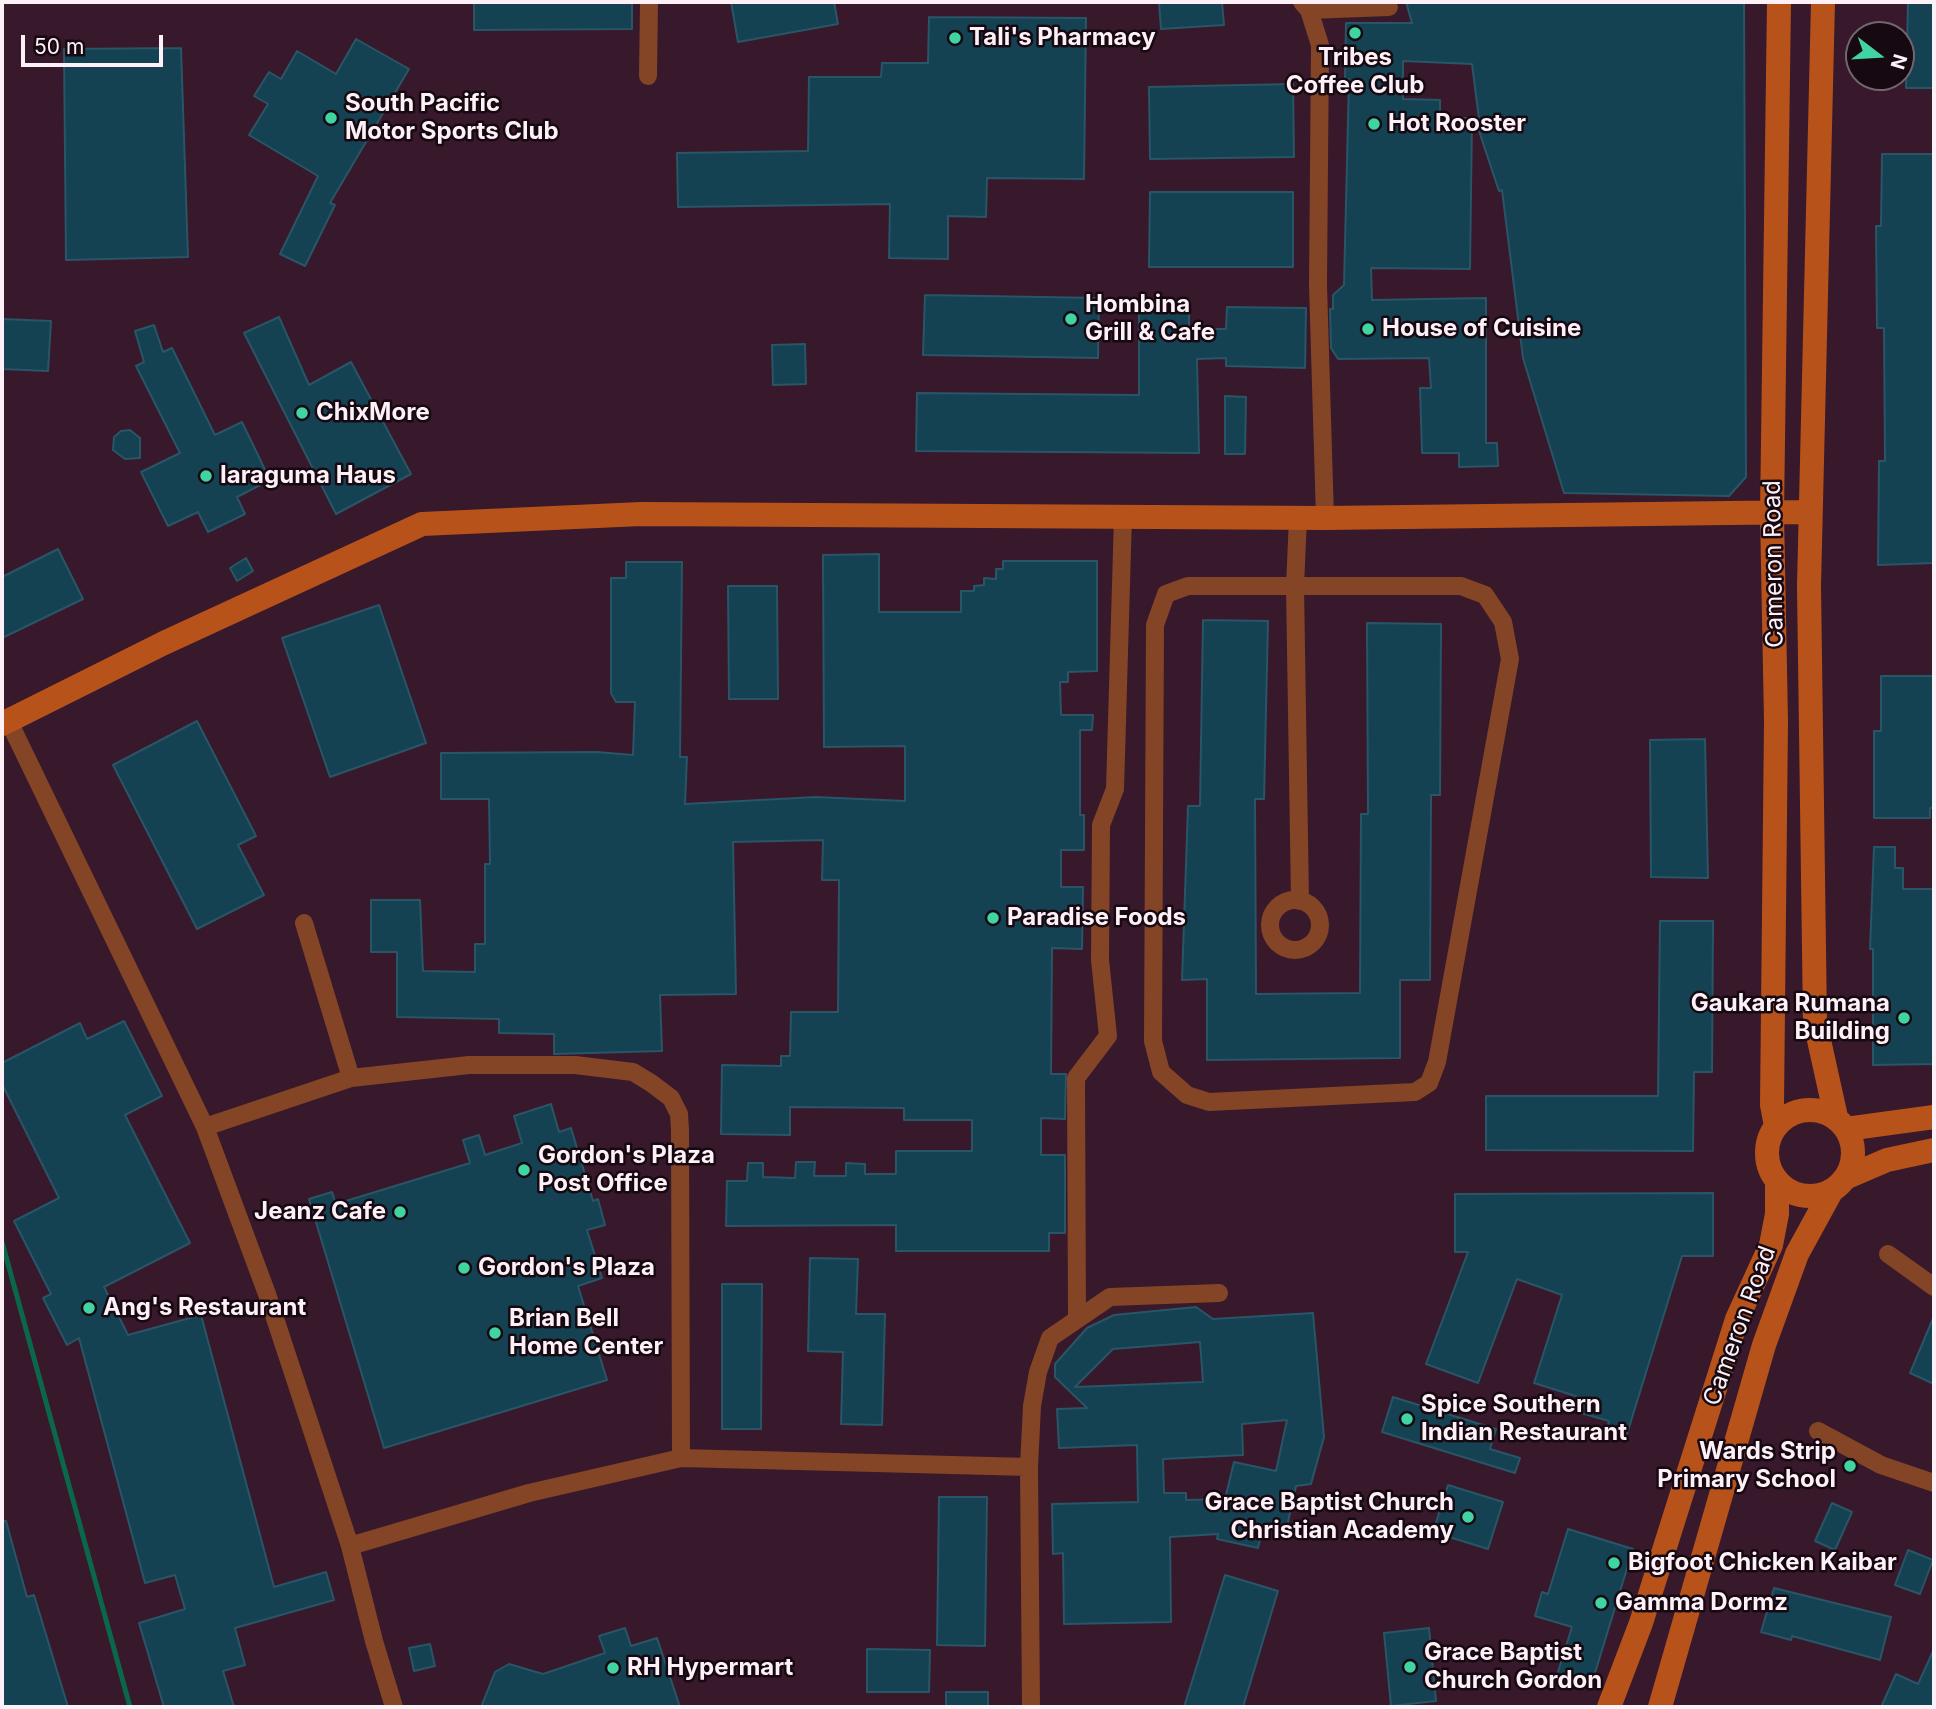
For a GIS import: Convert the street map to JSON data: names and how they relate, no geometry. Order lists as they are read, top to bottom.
{
  "streets": {
    "main road": ["Cameron Road"]
  },
  "places": [
    "Tribes Coffee Club",
    "Tali's Pharmacy",
    "South Pacific Motor Sports Club",
    "Hot Rooster",
    "Hombina Grill & Cafe",
    "House of Cuisine",
    "ChixMore",
    "Iaraguma Haus",
    "Paradise Foods",
    "Gaukara Rumana Building",
    "Gordon's Plaza Post Office",
    "Jeanz Cafe",
    "Gordon's Plaza",
    "Ang's Restaurant",
    "Brian Bell Home Center",
    "Spice Southern Indian Restaurant",
    "Wards Strip Primary School",
    "Grace Baptist Church Christian Academy",
    "Bigfoot Chicken Kaibar",
    "Gamma Dormz",
    "Grace Baptist Church Gordon",
    "RH Hypermart"
  ],
  "scale_bar": "50 m",
  "north": "right"
}
